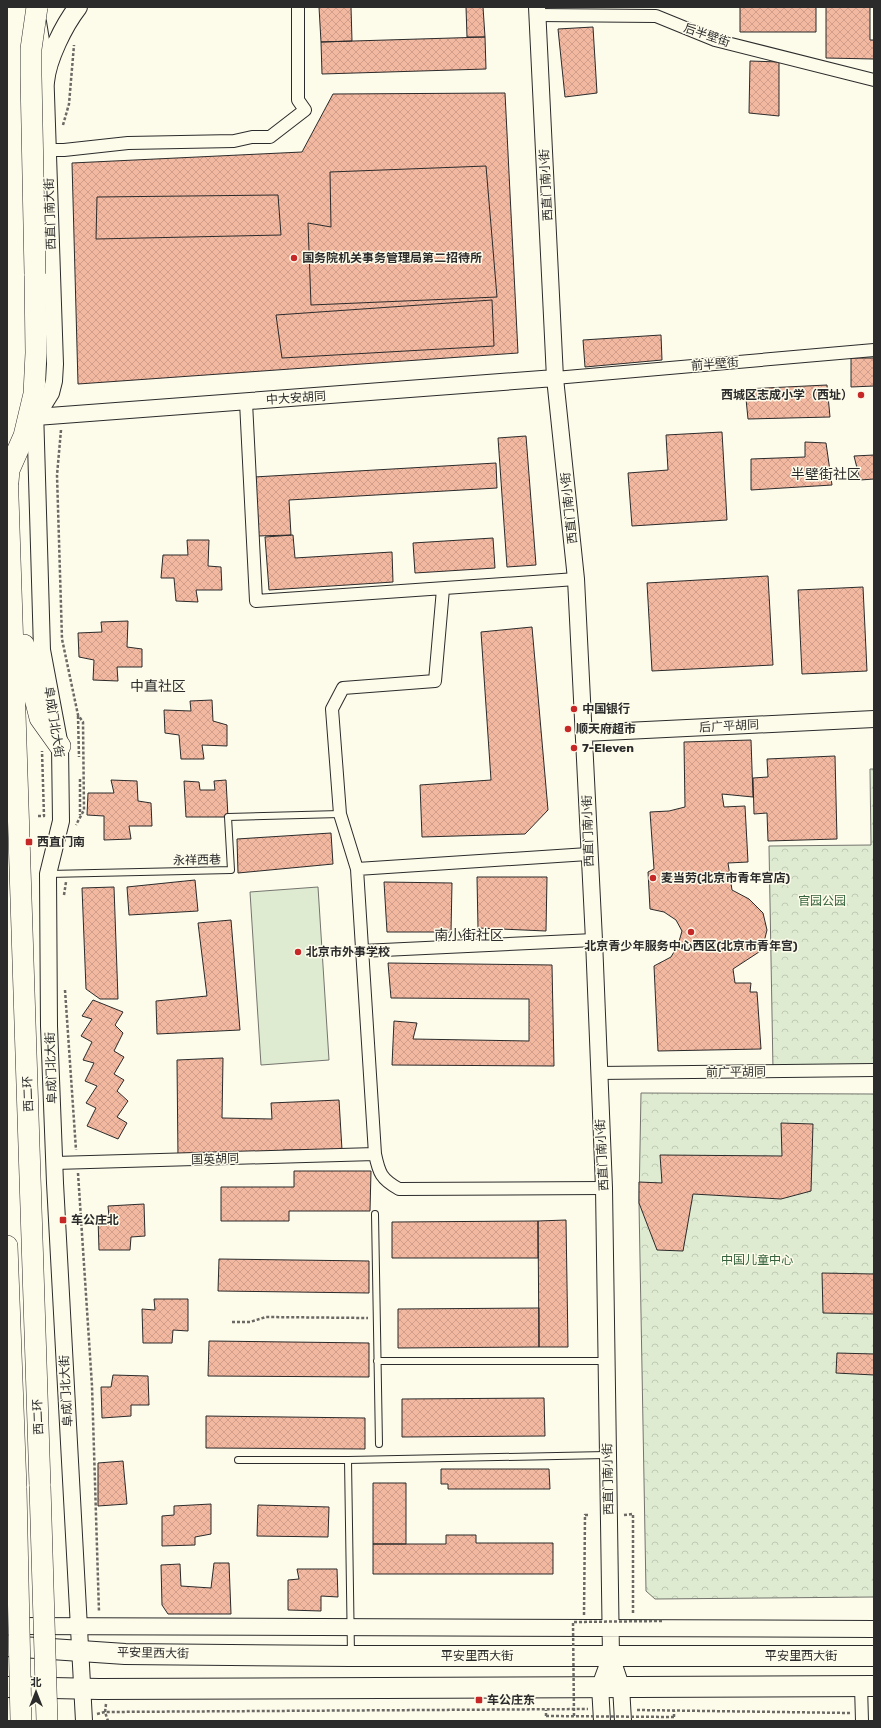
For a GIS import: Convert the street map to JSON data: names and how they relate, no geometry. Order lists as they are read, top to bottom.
{
  "streets": {
    "highway": ["西二环"],
    "main road": ["平安里西大街"],
    "street": [
      "后半壁街",
      "西直门南小街",
      "西直门南大街",
      "前半壁街",
      "中大安胡同",
      "阜成门北大街",
      "后广平胡同",
      "前广平胡同",
      "国英胡同"
    ],
    "lane": ["永祥西巷"]
  },
  "crossings": [
    ["后半壁街", "西直门南小街"],
    ["西直门南小街", "前半壁街"],
    ["西直门南小街", "中大安胡同"],
    ["西直门南小街", "后广平胡同"],
    ["西直门南小街", "前广平胡同"],
    ["西直门南小街", "平安里西大街"],
    ["西直门南大街", "中大安胡同"],
    ["西直门南大街", "阜成门北大街"],
    ["前半壁街", "中大安胡同"],
    ["中大安胡同", "阜成门北大街"],
    ["阜成门北大街", "永祥西巷"],
    ["阜成门北大街", "国英胡同"],
    ["阜成门北大街", "平安里西大街"]
  ],
  "districts": ["半壁街社区", "中直社区", "南小街社区"],
  "parks": ["官园公园", "中国儿童中心"],
  "places": {
    "other": [
      "国务院机关事务管理局第二招待所",
      "西城区志成小学（西址）",
      "中国银行",
      "顺天府超市",
      "7-Eleven",
      "麦当劳(北京市青年宫店)",
      "北京青少年服务中心西区(北京市青年宫)",
      "北京市外事学校"
    ],
    "transit": ["西直门南", "车公庄北", "车公庄东"]
  },
  "north": "top"
}
